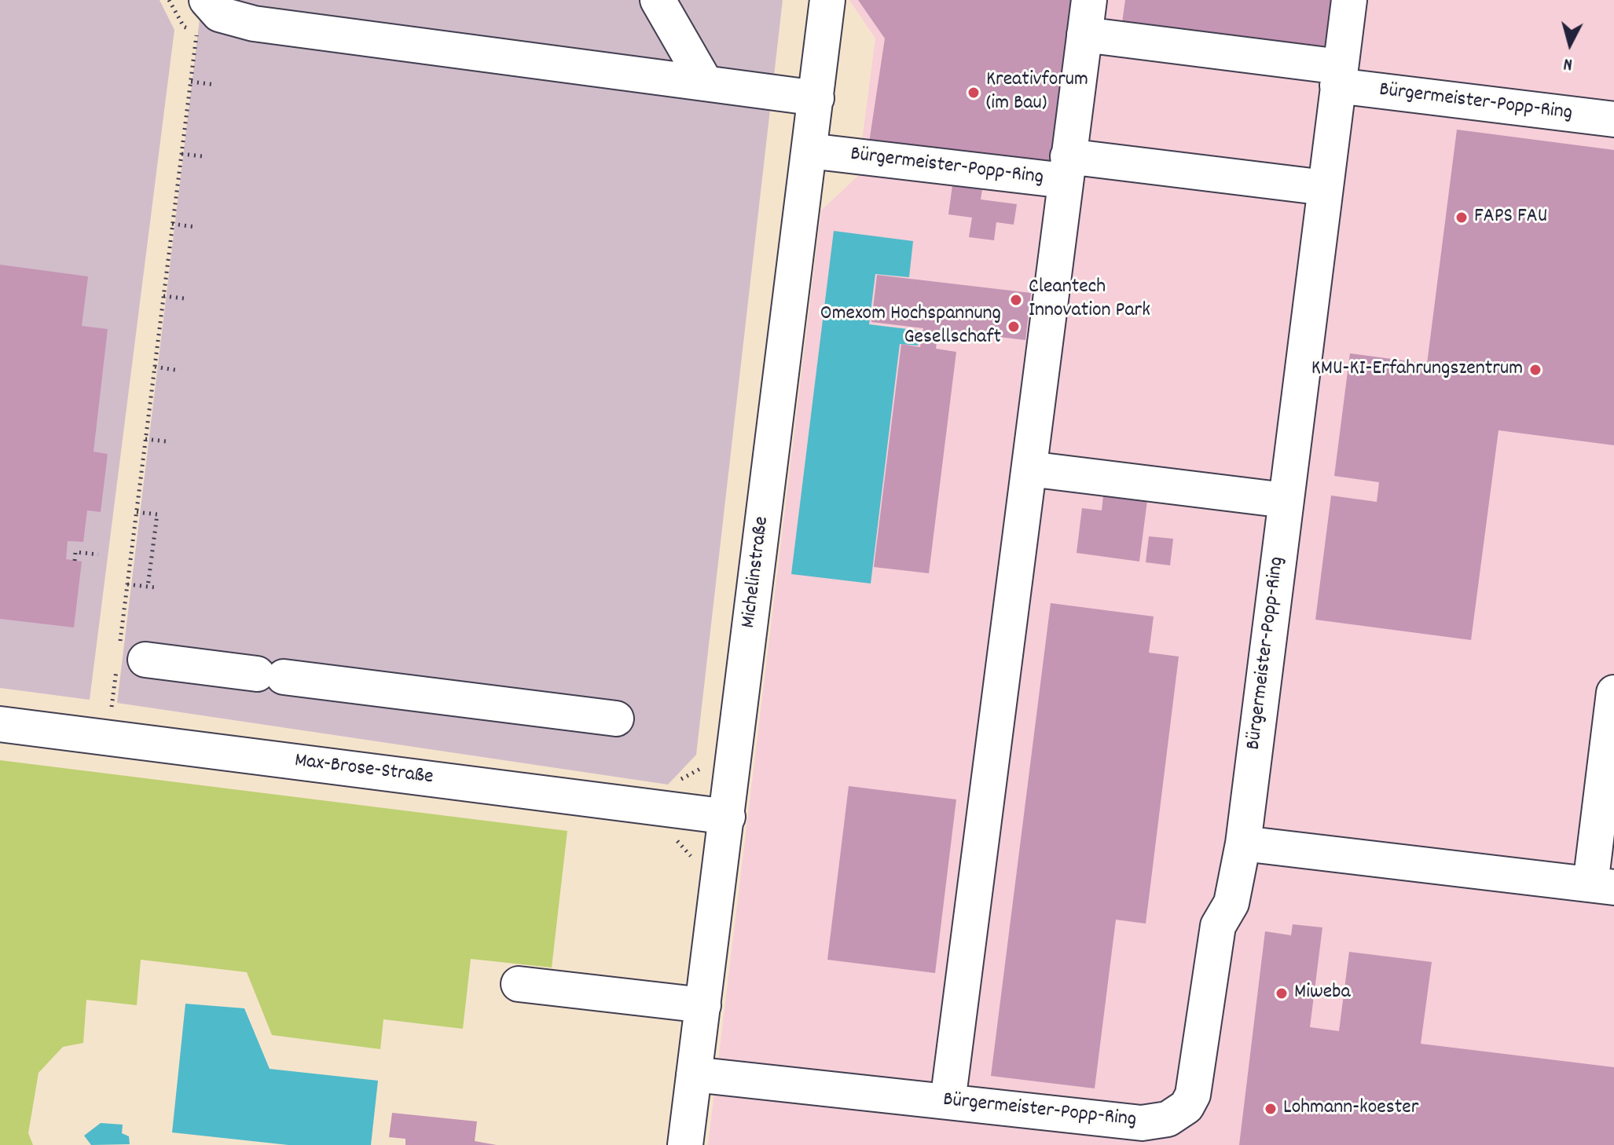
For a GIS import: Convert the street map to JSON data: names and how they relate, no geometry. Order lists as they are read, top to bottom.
{
  "streets": {
    "street": ["Bürgermeister-Popp-Ring", "Michelinstraße", "Max-Brose-Straße"]
  },
  "crossings": [
    ["Bürgermeister-Popp-Ring", "Michelinstraße"],
    ["Michelinstraße", "Max-Brose-Straße"]
  ],
  "places": [
    "Kreativforum (im Bau)",
    "FAPS FAU",
    "Cleantech Innovation Park",
    "Omexom Hochspannung Gesellschaft",
    "KMU-KI-Erfahrungszentrum",
    "Miweba",
    "Lohmann-koester"
  ],
  "north": "bottom"
}
